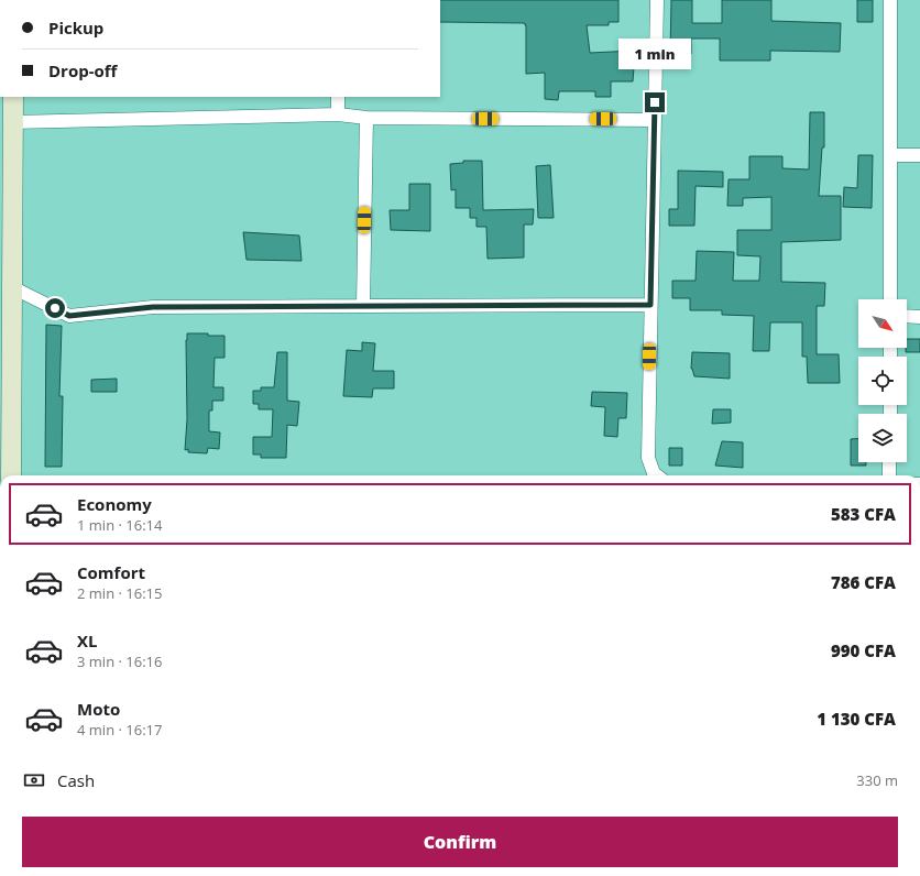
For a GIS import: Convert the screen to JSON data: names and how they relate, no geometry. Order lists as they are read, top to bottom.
{
  "north": "bottom right",
  "page": {
    "banner": ["Pickup", "Drop-off"],
    "bubble": "1 min",
    "list": [
      {
        "name": "Economy",
        "note": "1 min · 16:14",
        "value": "583 CFA"
      },
      {
        "name": "Comfort",
        "note": "2 min · 16:15",
        "value": "786 CFA"
      },
      {
        "name": "XL",
        "note": "3 min · 16:16",
        "value": "990 CFA"
      },
      {
        "name": "Moto",
        "note": "4 min · 16:17",
        "value": "1 130 CFA"
      }
    ],
    "pay": ["Cash", "330 m"],
    "buttons": "Confirm"
  }
}
